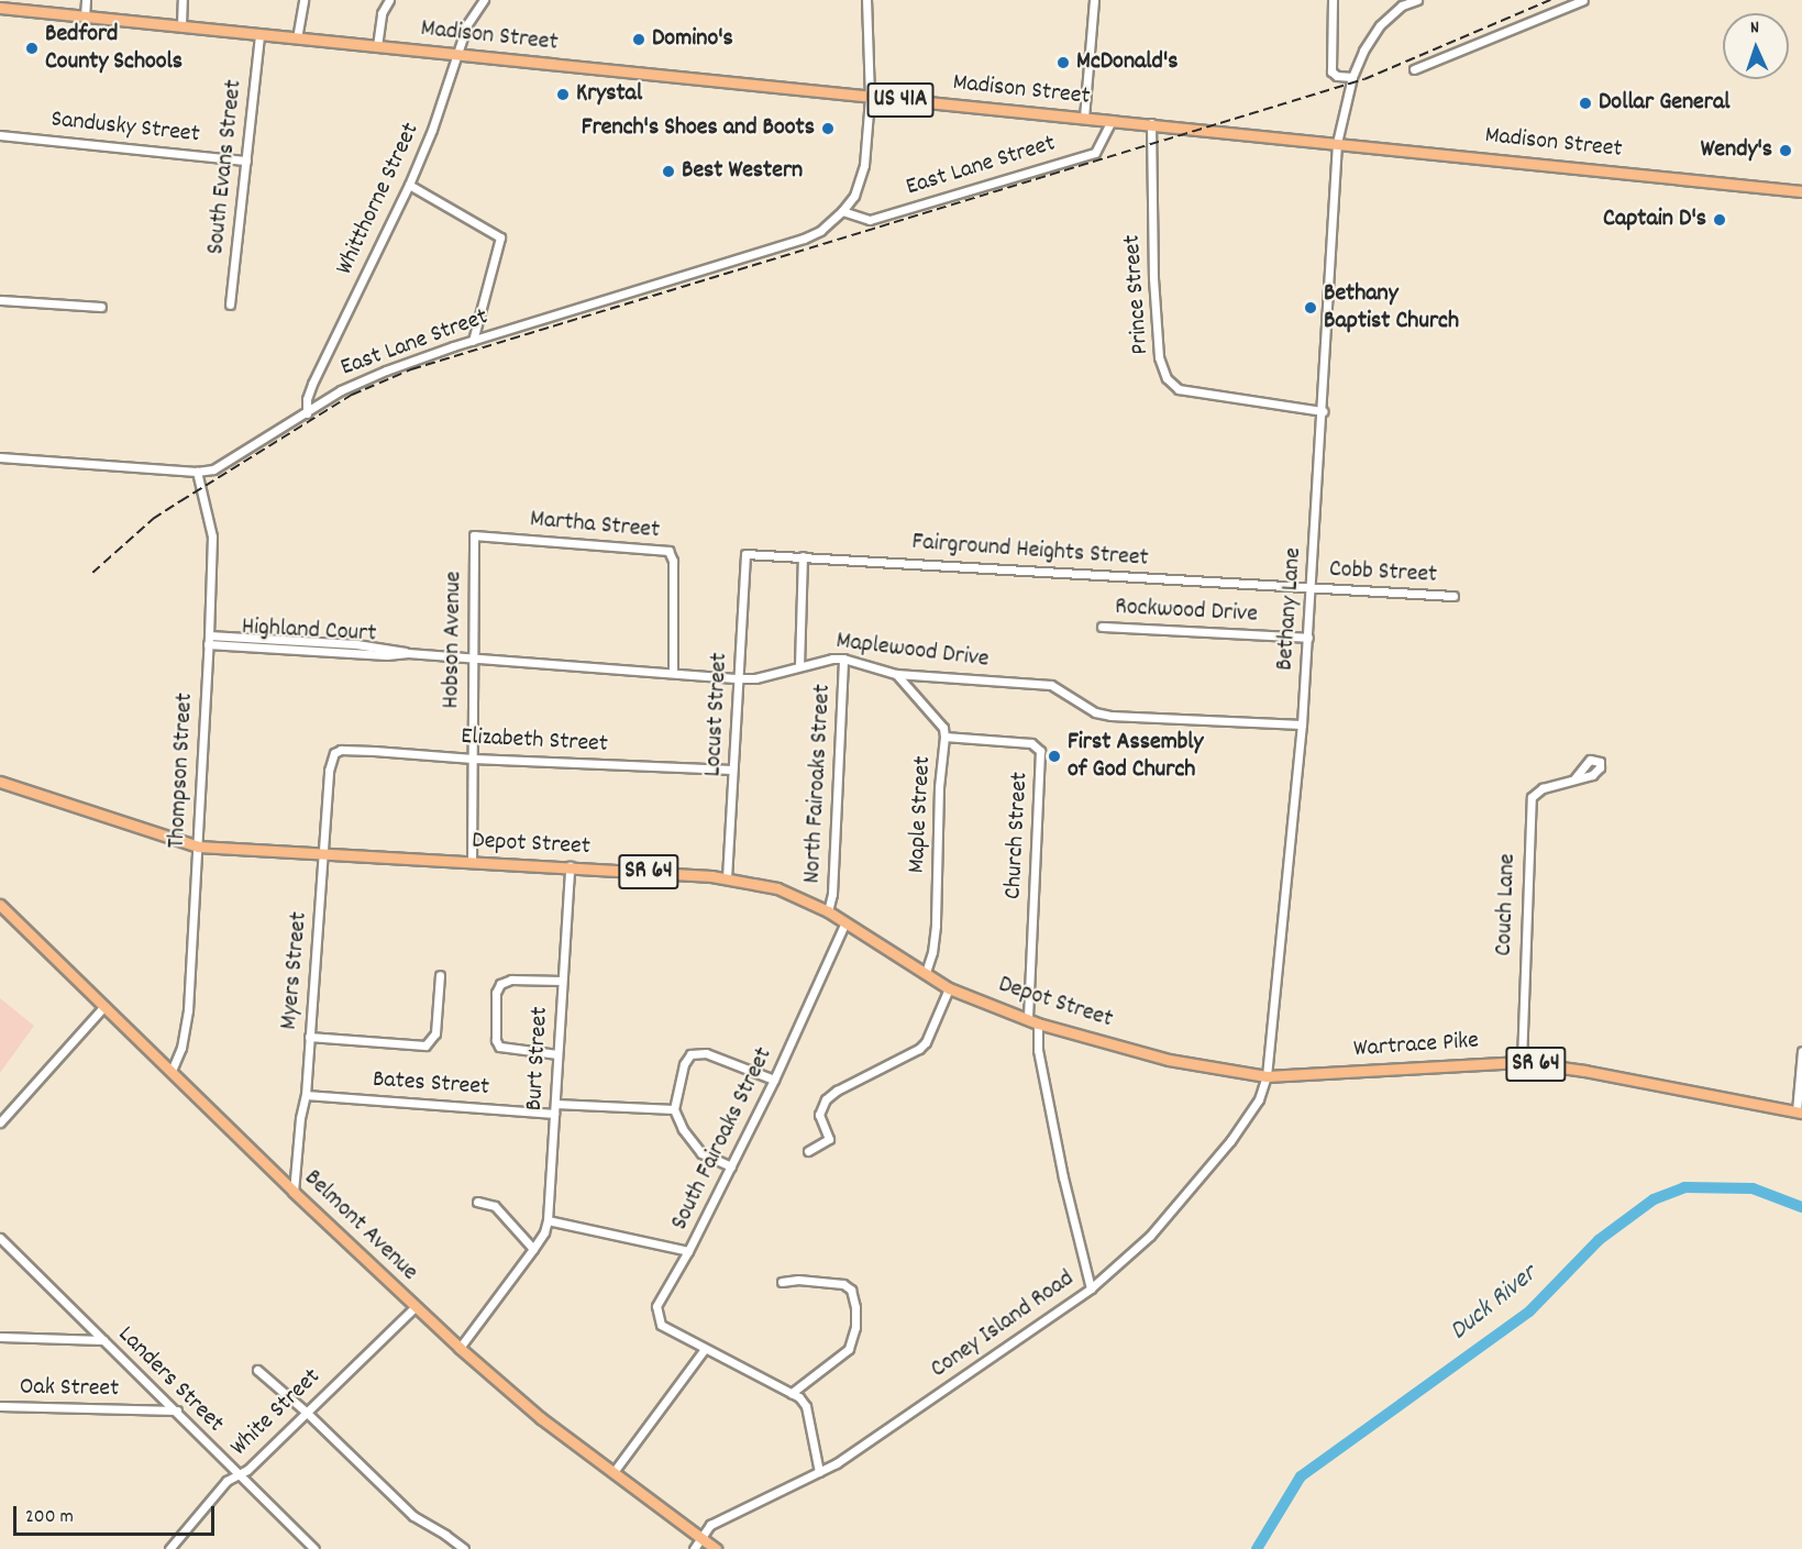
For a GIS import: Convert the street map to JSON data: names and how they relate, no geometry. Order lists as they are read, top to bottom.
{
  "streets": {
    "main road": [
      "Madison Street",
      "US 41A",
      "Depot Street",
      "SR 64",
      "Wartrace Pike",
      "Belmont Avenue"
    ],
    "street": [
      "Sandusky Street",
      "East Lane Street",
      "South Evans Street",
      "Whitthorne Street",
      "Prince Street",
      "Martha Street",
      "Fairground Heights Street",
      "Cobb Street",
      "Bethany Lane",
      "Rockwood Drive",
      "Highland Court",
      "Hobson Avenue",
      "Maplewood Drive",
      "Locust Street",
      "Elizabeth Street",
      "Thompson Street",
      "North Fairoaks Street",
      "Maple Street",
      "Church Street",
      "Couch Lane",
      "Myers Street",
      "Burt Street",
      "Bates Street",
      "South Fairoaks Street",
      "Coney Island Road",
      "Landers Street",
      "Oak Street",
      "White Street"
    ]
  },
  "crossings": [
    ["Madison Street", "East Lane Street"],
    ["Madison Street", "South Evans Street"],
    ["Madison Street", "Whitthorne Street"],
    ["Madison Street", "Prince Street"],
    ["Madison Street", "Bethany Lane"],
    ["Sandusky Street", "South Evans Street"],
    ["East Lane Street", "Whitthorne Street"],
    ["East Lane Street", "Thompson Street"],
    ["Prince Street", "Bethany Lane"],
    ["Martha Street", "Hobson Avenue"],
    ["Martha Street", "Maplewood Drive"],
    ["Fairground Heights Street", "Cobb Street"],
    ["Fairground Heights Street", "Bethany Lane"],
    ["Fairground Heights Street", "Locust Street"],
    ["Cobb Street", "Bethany Lane"],
    ["Bethany Lane", "Rockwood Drive"],
    ["Bethany Lane", "Maplewood Drive"],
    ["Bethany Lane", "Depot Street"],
    ["Bethany Lane", "Wartrace Pike"],
    ["Bethany Lane", "Coney Island Road"],
    ["Highland Court", "Hobson Avenue"],
    ["Highland Court", "Maplewood Drive"],
    ["Highland Court", "Thompson Street"],
    ["Hobson Avenue", "Maplewood Drive"],
    ["Hobson Avenue", "Elizabeth Street"],
    ["Hobson Avenue", "Depot Street"],
    ["Maplewood Drive", "Locust Street"],
    ["Maplewood Drive", "North Fairoaks Street"],
    ["Maplewood Drive", "Maple Street"],
    ["Locust Street", "Elizabeth Street"],
    ["Locust Street", "Depot Street"],
    ["Elizabeth Street", "Myers Street"],
    ["Thompson Street", "Depot Street"],
    ["Thompson Street", "Belmont Avenue"],
    ["North Fairoaks Street", "Depot Street"],
    ["Maple Street", "Church Street"],
    ["Maple Street", "Depot Street"],
    ["Church Street", "Depot Street"],
    ["Church Street", "Coney Island Road"],
    ["Depot Street", "Myers Street"],
    ["Depot Street", "Wartrace Pike"],
    ["Depot Street", "Burt Street"],
    ["Depot Street", "South Fairoaks Street"],
    ["Depot Street", "Coney Island Road"],
    ["Couch Lane", "Wartrace Pike"],
    ["Myers Street", "Bates Street"],
    ["Myers Street", "Belmont Avenue"],
    ["Wartrace Pike", "Coney Island Road"],
    ["Burt Street", "Bates Street"],
    ["Burt Street", "Belmont Avenue"],
    ["Belmont Avenue", "Coney Island Road"],
    ["Belmont Avenue", "White Street"],
    ["Landers Street", "Oak Street"],
    ["Landers Street", "White Street"]
  ],
  "water": ["Duck River"],
  "places": [
    "Domino's",
    "Bedford County Schools",
    "McDonald's",
    "Krystal",
    "Dollar General",
    "French's Shoes and Boots",
    "Wendy's",
    "Best Western",
    "Captain D's",
    "Bethany Baptist Church",
    "First Assembly of God Church"
  ],
  "scale_bar": "200 m",
  "north": "top"
}
